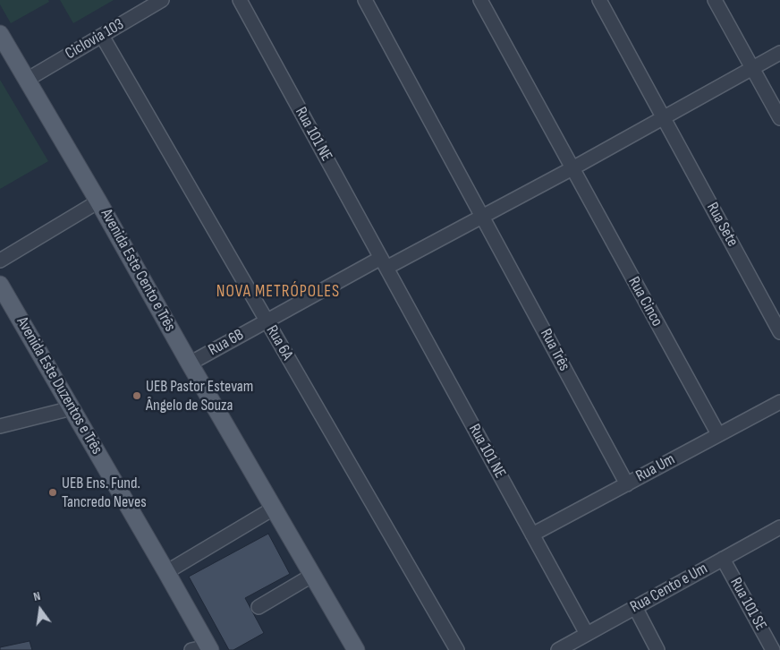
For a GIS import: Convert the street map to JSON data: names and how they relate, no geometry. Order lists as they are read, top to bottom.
{
  "streets": {
    "main road": ["Avenida Este Cento e Três", "Avenida Este Duzentos e Três"],
    "street": [
      "Ciclovia 103",
      "Rua 101 NE",
      "Rua Sete",
      "Rua Cinco",
      "Rua 6B",
      "Rua 6A",
      "Rua Três",
      "Rua Um",
      "Rua Cento e Um",
      "Rua 101 SE"
    ]
  },
  "crossings": [
    ["Ciclovia 103", "Avenida Este Cento e Três"],
    ["Ciclovia 103", "Rua 6A"],
    ["Rua 101 NE", "Rua 6B"],
    ["Rua 101 NE", "Rua Um"],
    ["Rua 101 NE", "Rua Cento e Um"],
    ["Avenida Este Cento e Três", "Rua 6B"],
    ["Rua Cinco", "Rua Um"],
    ["Rua 6B", "Rua 6A"],
    ["Rua Três", "Rua Um"],
    ["Rua Cento e Um", "Rua 101 SE"]
  ],
  "districts": ["NOVA METRÓPOLES"],
  "places": ["UEB Pastor Estevam Ângelo de Souza", "UEB Ens. Fund. Tancredo Neves"],
  "north": "top"
}
